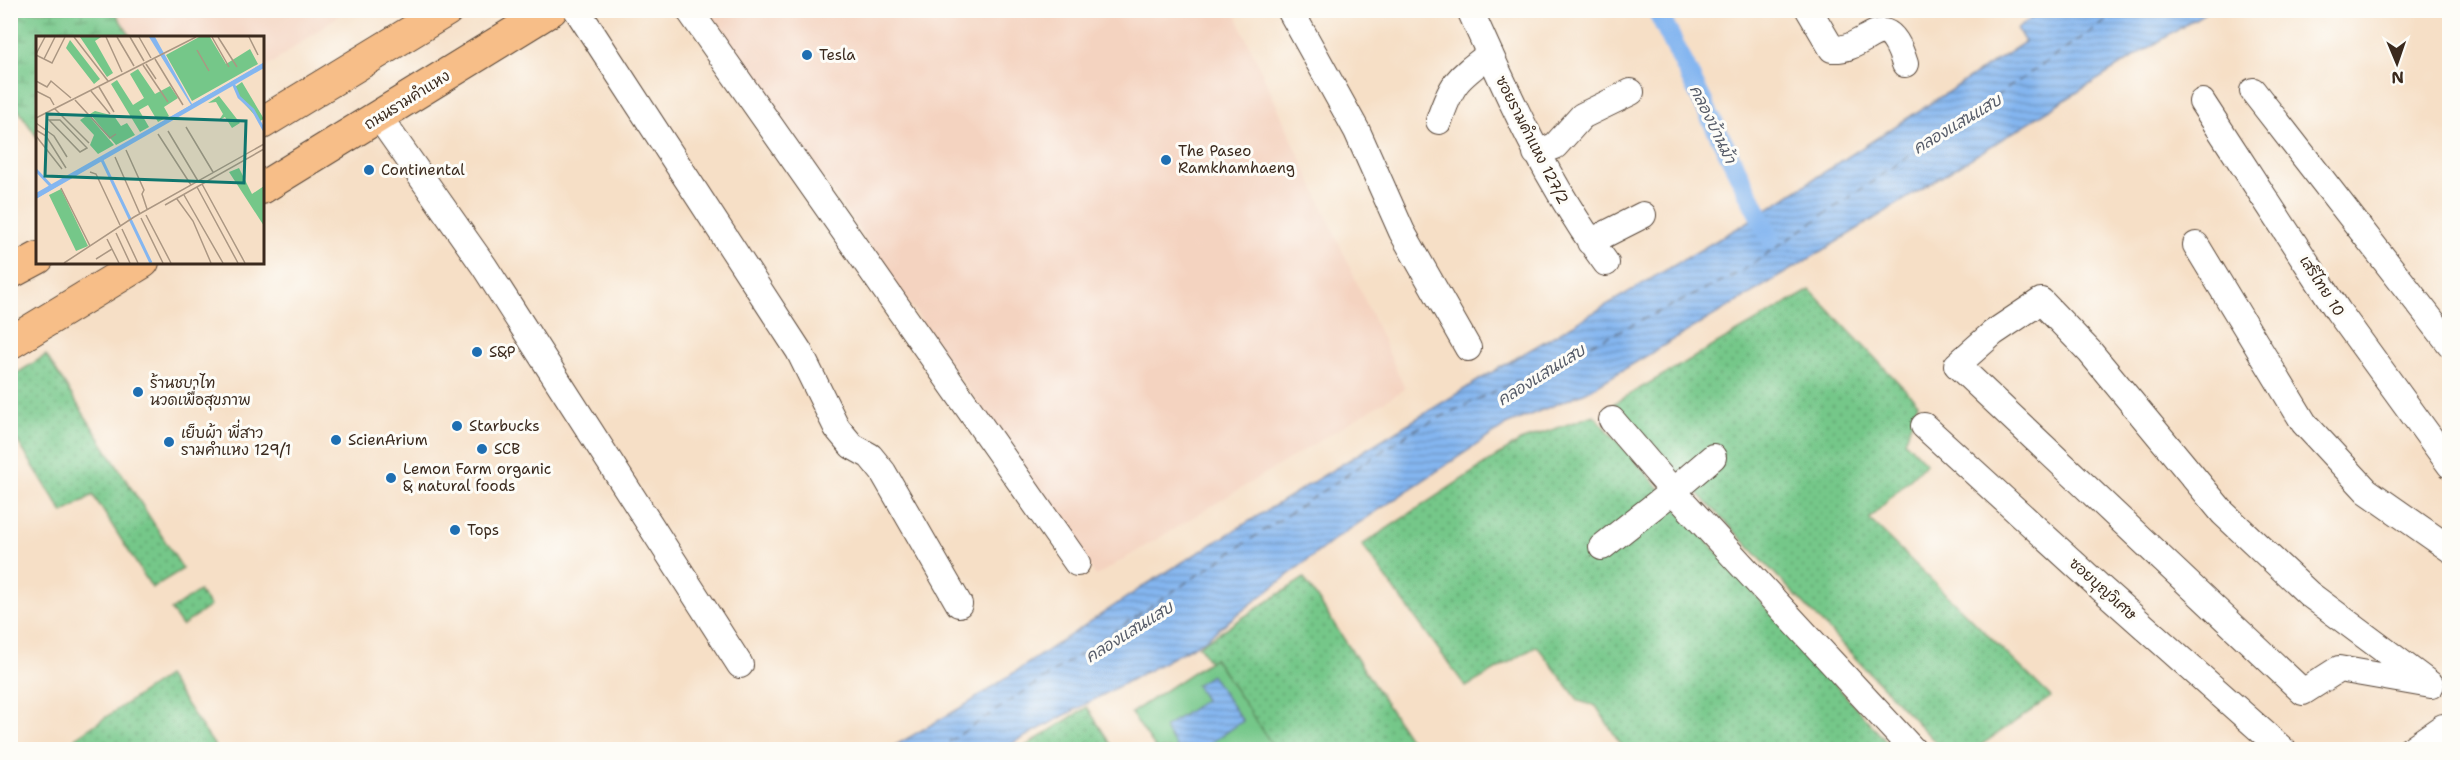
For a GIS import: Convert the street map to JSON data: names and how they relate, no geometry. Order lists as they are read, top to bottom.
{
  "streets": {
    "main road": ["ถนนรามคำแหง"],
    "street": ["ซอยรามคำแหง 127/2", "เสรีไทย 10", "ซอยบุญวิเศษ"]
  },
  "water": ["คลองบ้านม้า", "คลองแสนแสบ"],
  "places": [
    "Tesla",
    "The Paseo Ramkhamhaeng",
    "Continental",
    "S&P",
    "ร้านชบาไท นวดเพื่อสุขภาพ",
    "Starbucks",
    "ScienArium",
    "เย็บผ้า พี่สาว รามคำแหง 129/1",
    "SCB",
    "Lemon Farm organic & natural foods",
    "Tops"
  ],
  "north": "bottom"
}
